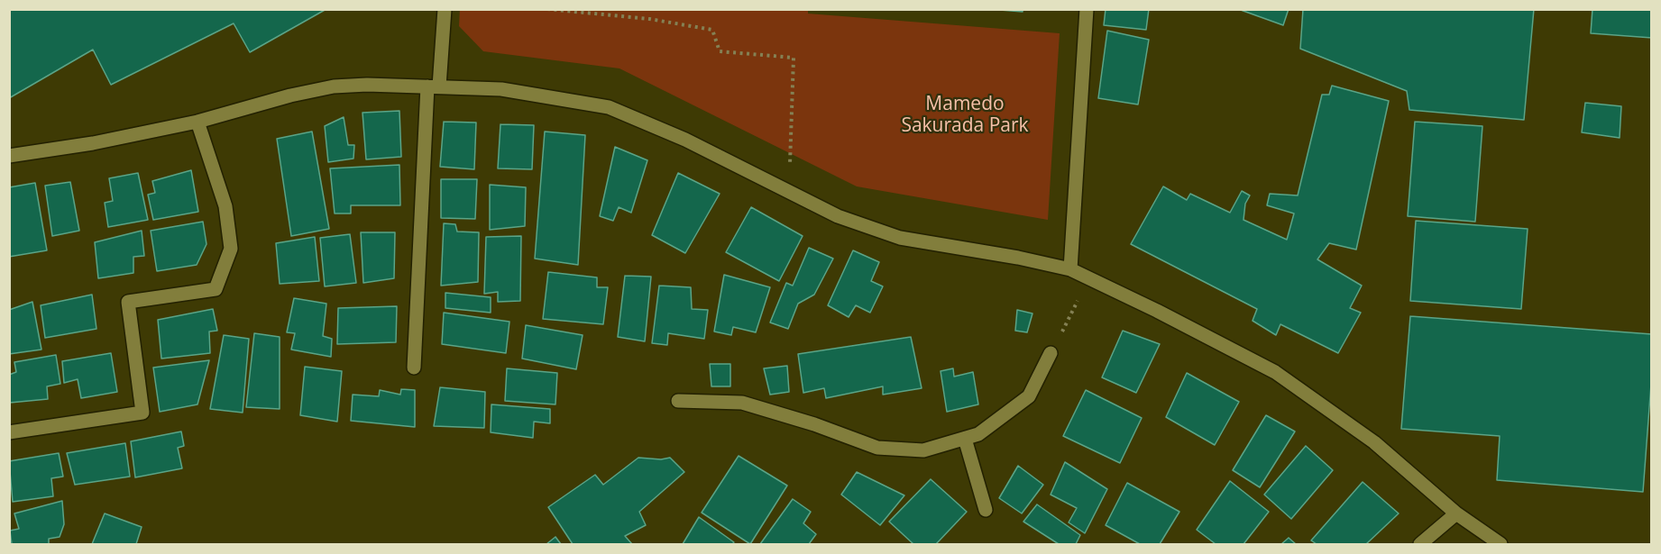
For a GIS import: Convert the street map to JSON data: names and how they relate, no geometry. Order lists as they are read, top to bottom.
{
  "parks": ["Mamedo Sakurada Park"]
}
